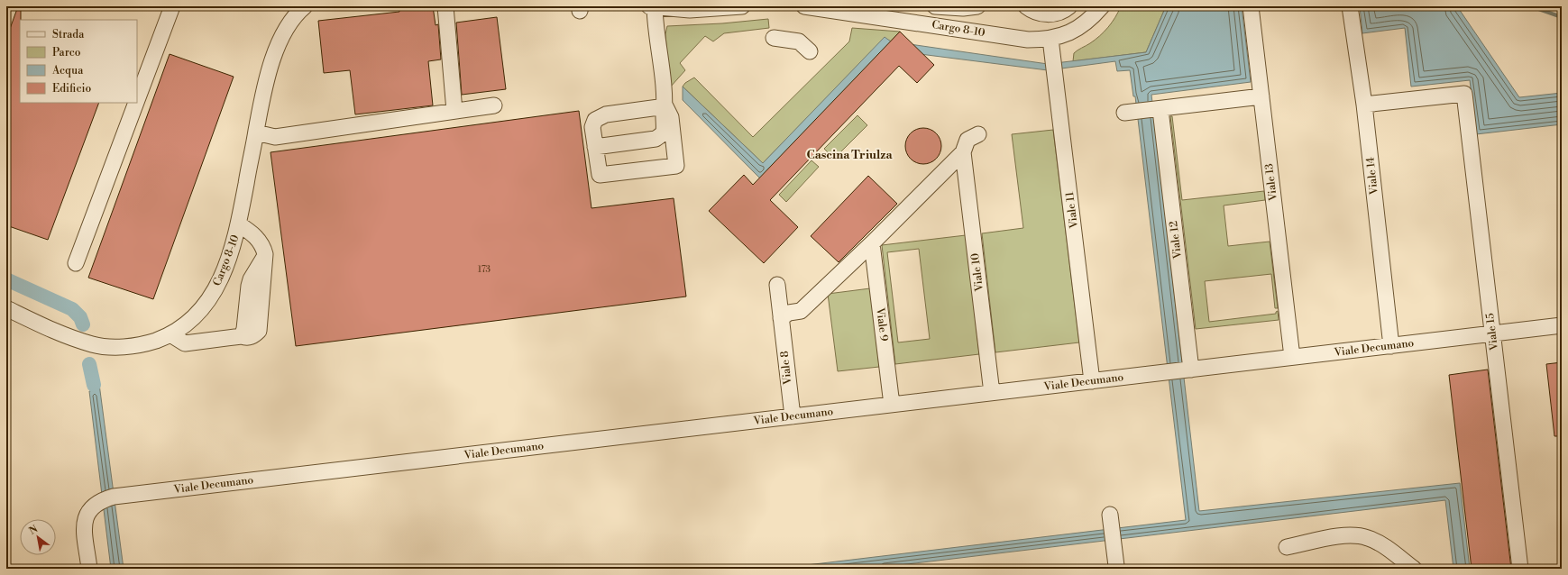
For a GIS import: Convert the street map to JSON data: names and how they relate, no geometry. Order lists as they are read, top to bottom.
{
  "streets": {
    "street": [
      "Cargo 8-10",
      "Viale 14",
      "Viale 13",
      "Viale 11",
      "Viale 12",
      "Viale 10",
      "Viale 9",
      "Viale 15",
      "Viale Decumano",
      "Viale 8"
    ]
  },
  "crossings": [
    ["Cargo 8-10", "Viale 11"],
    ["Viale 14", "Viale 15"],
    ["Viale 14", "Viale Decumano"],
    ["Viale 13", "Viale Decumano"],
    ["Viale 11", "Viale Decumano"],
    ["Viale 12", "Viale Decumano"],
    ["Viale 10", "Viale Decumano"],
    ["Viale 9", "Viale Decumano"],
    ["Viale 15", "Viale Decumano"],
    ["Viale Decumano", "Viale 8"]
  ],
  "districts": ["Cascina Triulza"],
  "house_numbers": ["173"],
  "legend": [
    "Strada",
    "Parco",
    "Acqua",
    "Edificio"
  ],
  "north": "top left"
}
